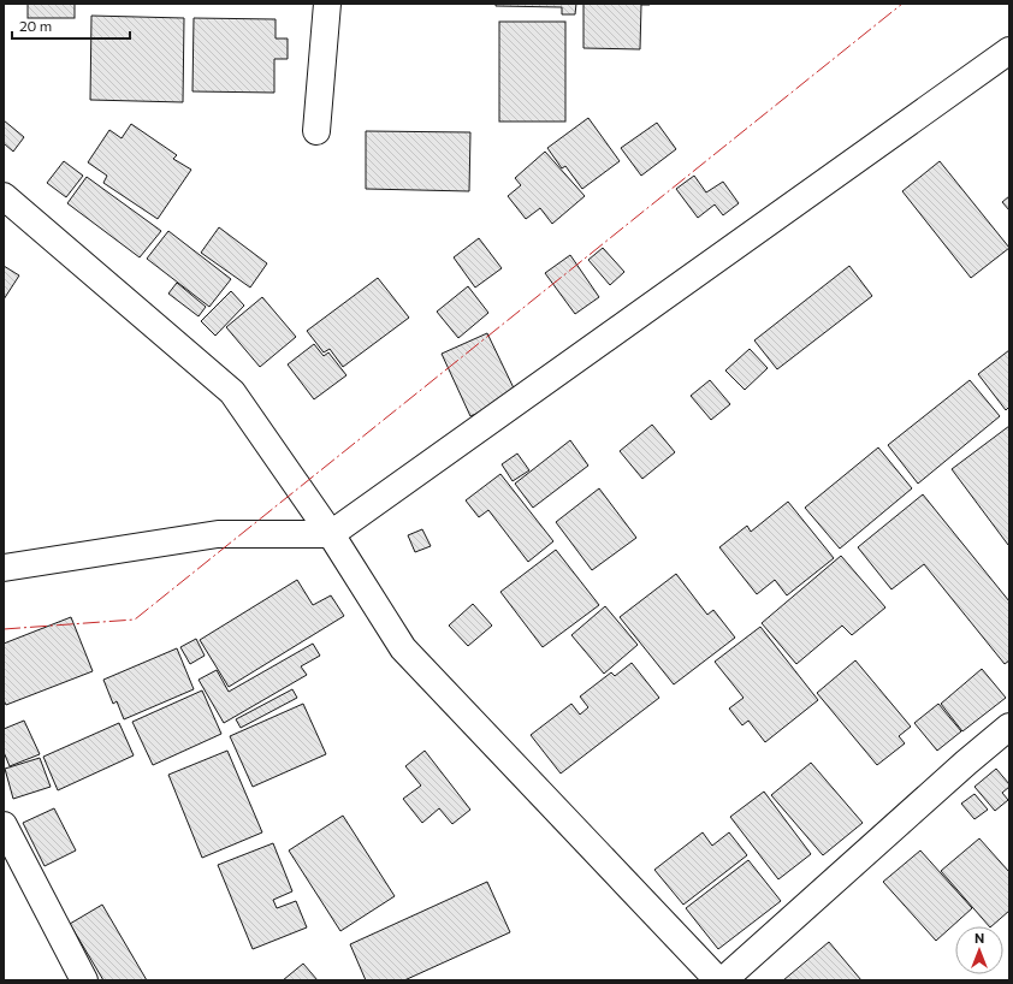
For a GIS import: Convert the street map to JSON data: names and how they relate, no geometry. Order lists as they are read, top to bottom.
{
  "scale_bar": "20 m",
  "north": "top"
}
